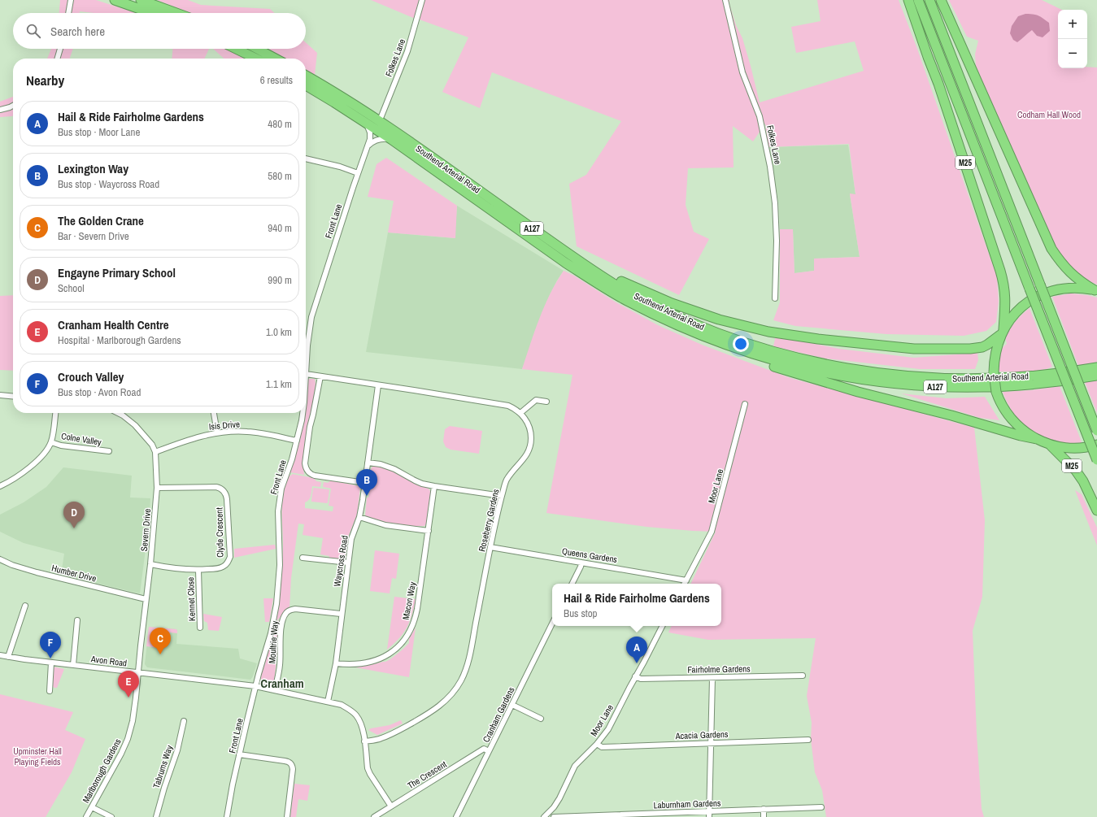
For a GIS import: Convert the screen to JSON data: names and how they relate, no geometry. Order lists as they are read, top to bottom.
{
  "streets": {
    "highway": ["M25", "Southend Arterial Road", "A127"],
    "street": [
      "Folkes Lane",
      "Front Lane",
      "Isis Drive",
      "Colne Valley",
      "Moor Lane",
      "Roseberry Gardens",
      "Severn Drive",
      "Clyde Crescent",
      "Queens Gardens",
      "Waycross Road",
      "Humber Drive",
      "Kennet Close",
      "Macon Way",
      "Moultrie Way",
      "Avon Road",
      "Fairholme Gardens",
      "Cranham Gardens",
      "Acacia Gardens",
      "Tabrums Way",
      "Marlborough Gardens",
      "The Crescent",
      "Laburnham Gardens"
    ]
  },
  "crossings": [
    ["Folkes Lane", "Southend Arterial Road"],
    ["Southend Arterial Road", "Front Lane"],
    ["Front Lane", "Isis Drive"],
    ["Front Lane", "Avon Road"],
    ["Isis Drive", "Severn Drive"],
    ["Moor Lane", "Queens Gardens"],
    ["Moor Lane", "Fairholme Gardens"],
    ["Moor Lane", "Acacia Gardens"],
    ["Moor Lane", "Laburnham Gardens"],
    ["Roseberry Gardens", "Queens Gardens"],
    ["Roseberry Gardens", "Avon Road"],
    ["Severn Drive", "Clyde Crescent"],
    ["Severn Drive", "Humber Drive"],
    ["Severn Drive", "Avon Road"],
    ["Severn Drive", "Marlborough Gardens"],
    ["Clyde Crescent", "Kennet Close"],
    ["Waycross Road", "Macon Way"],
    ["Waycross Road", "Moultrie Way"],
    ["Waycross Road", "Avon Road"],
    ["Moultrie Way", "Avon Road"],
    ["Avon Road", "Marlborough Gardens"],
    ["Avon Road", "The Crescent"],
    ["Cranham Gardens", "The Crescent"]
  ],
  "districts": ["Cranham"],
  "parks": ["Codham Hall Wood", "Upminster Hall Playing Fields"],
  "page": {
    "map_buttons": ["+", "−"],
    "search": "Search here",
    "heading": ["Nearby", "6 results"],
    "list": [
      {
        "mark": "A",
        "name": "Hail & Ride Fairholme Gardens",
        "note": "Bus stop · Moor Lane",
        "value": "480 m"
      },
      {
        "mark": "B",
        "name": "Lexington Way",
        "note": "Bus stop · Waycross Road",
        "value": "580 m"
      },
      {
        "mark": "C",
        "name": "The Golden Crane",
        "note": "Bar · Severn Drive",
        "value": "940 m"
      },
      {
        "mark": "D",
        "name": "Engayne Primary School",
        "note": "School",
        "value": "990 m"
      },
      {
        "mark": "E",
        "name": "Cranham Health Centre",
        "note": "Hospital · Marlborough Gardens",
        "value": "1.0 km"
      },
      {
        "mark": "F",
        "name": "Crouch Valley",
        "note": "Bus stop · Avon Road",
        "value": "1.1 km"
      }
    ],
    "pins": [
      "B",
      "D",
      "C",
      "F",
      "A",
      "E"
    ],
    "popup": ["Hail & Ride Fairholme Gardens", "Bus stop"]
  }
}
